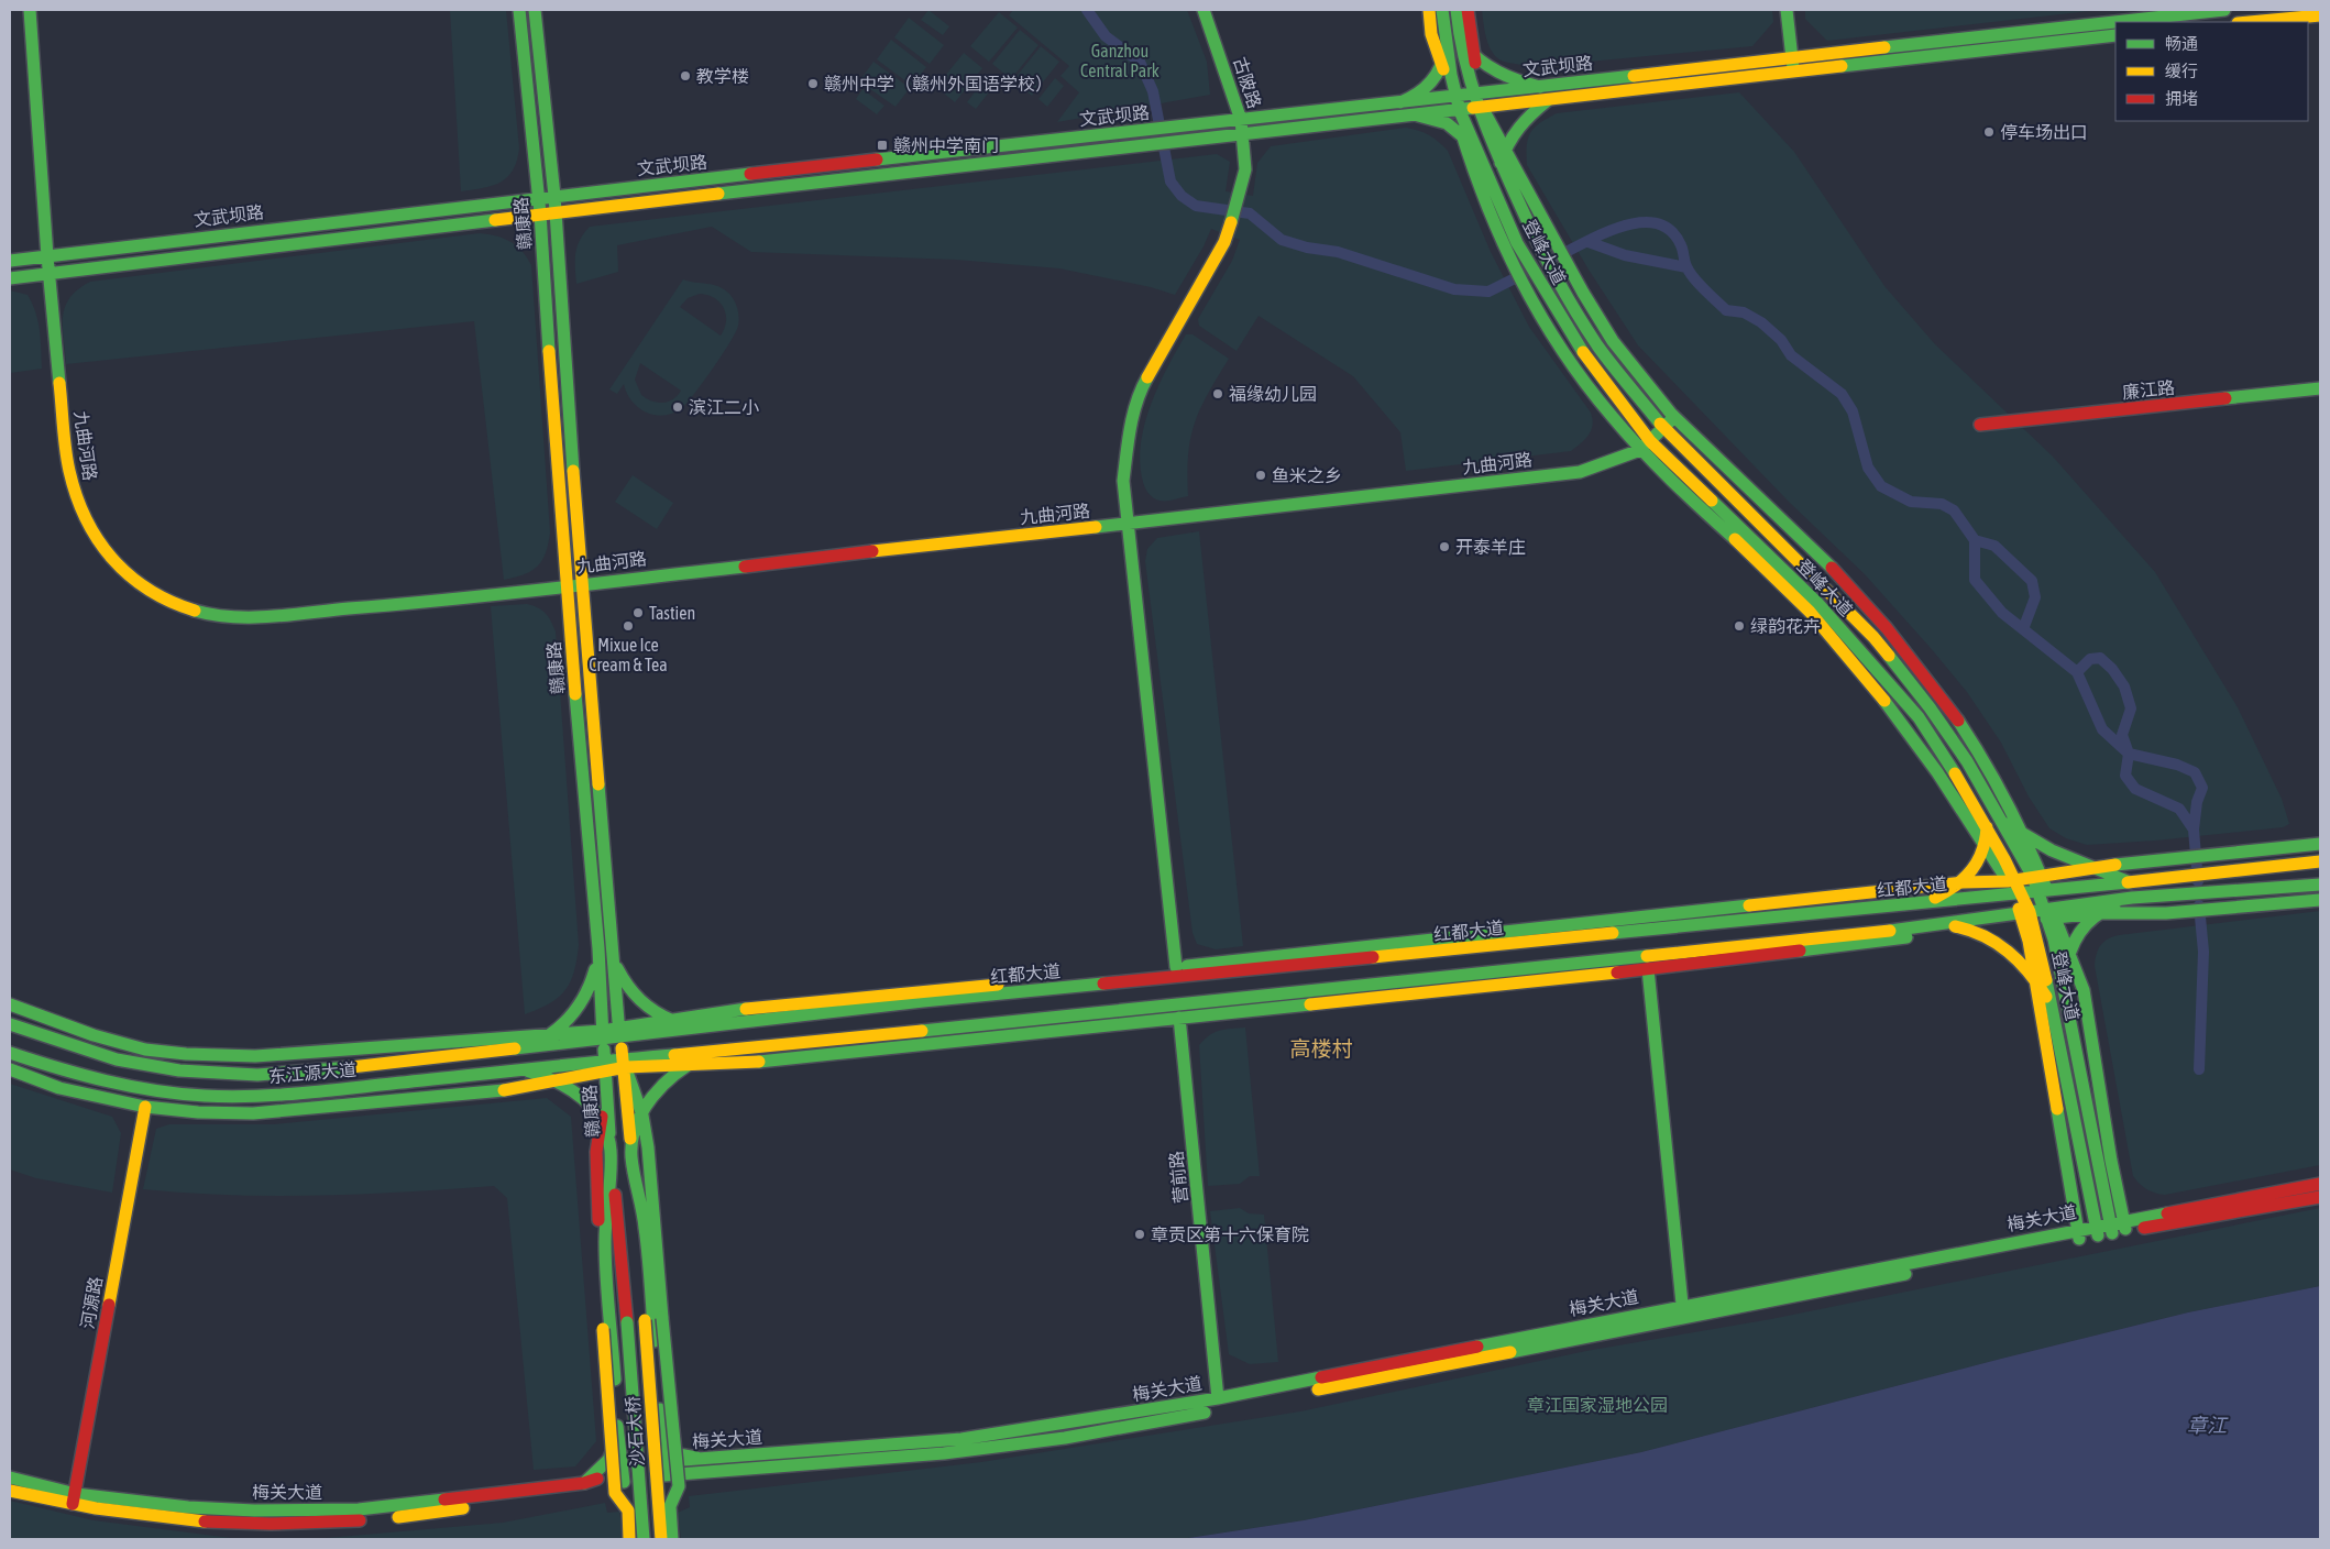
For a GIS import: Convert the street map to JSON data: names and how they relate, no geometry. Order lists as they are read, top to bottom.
{
  "streets": {
    "main road": [
      "文武坝路",
      "古陂路",
      "赣康路",
      "登峰大道",
      "廉江路",
      "九曲河路",
      "红都大道",
      "东江源大道",
      "营前路",
      "梅关大道",
      "河源路",
      "沙石大桥"
    ]
  },
  "crossings": [
    ["文武坝路", "古陂路"],
    ["文武坝路", "赣康路"],
    ["文武坝路", "登峰大道"],
    ["文武坝路", "九曲河路"],
    ["古陂路", "九曲河路"],
    ["赣康路", "九曲河路"],
    ["赣康路", "红都大道"],
    ["赣康路", "东江源大道"],
    ["赣康路", "沙石大桥"],
    ["登峰大道", "九曲河路"],
    ["登峰大道", "红都大道"],
    ["登峰大道", "梅关大道"],
    ["红都大道", "东江源大道"],
    ["营前路", "梅关大道"],
    ["梅关大道", "河源路"]
  ],
  "districts": ["高楼村"],
  "water": ["章江"],
  "parks": ["Ganzhou Central Park", "章江国家湿地公园"],
  "places": {
    "other": [
      "教学楼",
      "赣州中学（赣州外国语学校）",
      "停车场出口",
      "福缘幼儿园",
      "滨江二小",
      "鱼米之乡",
      "开泰羊庄",
      "Tastien",
      "Mixue Ice Cream & Tea",
      "绿韵花卉",
      "章贡区第十六保育院"
    ],
    "transit": ["赣州中学南门"]
  },
  "legend": ["畅通", "缓行", "拥堵"]
}
